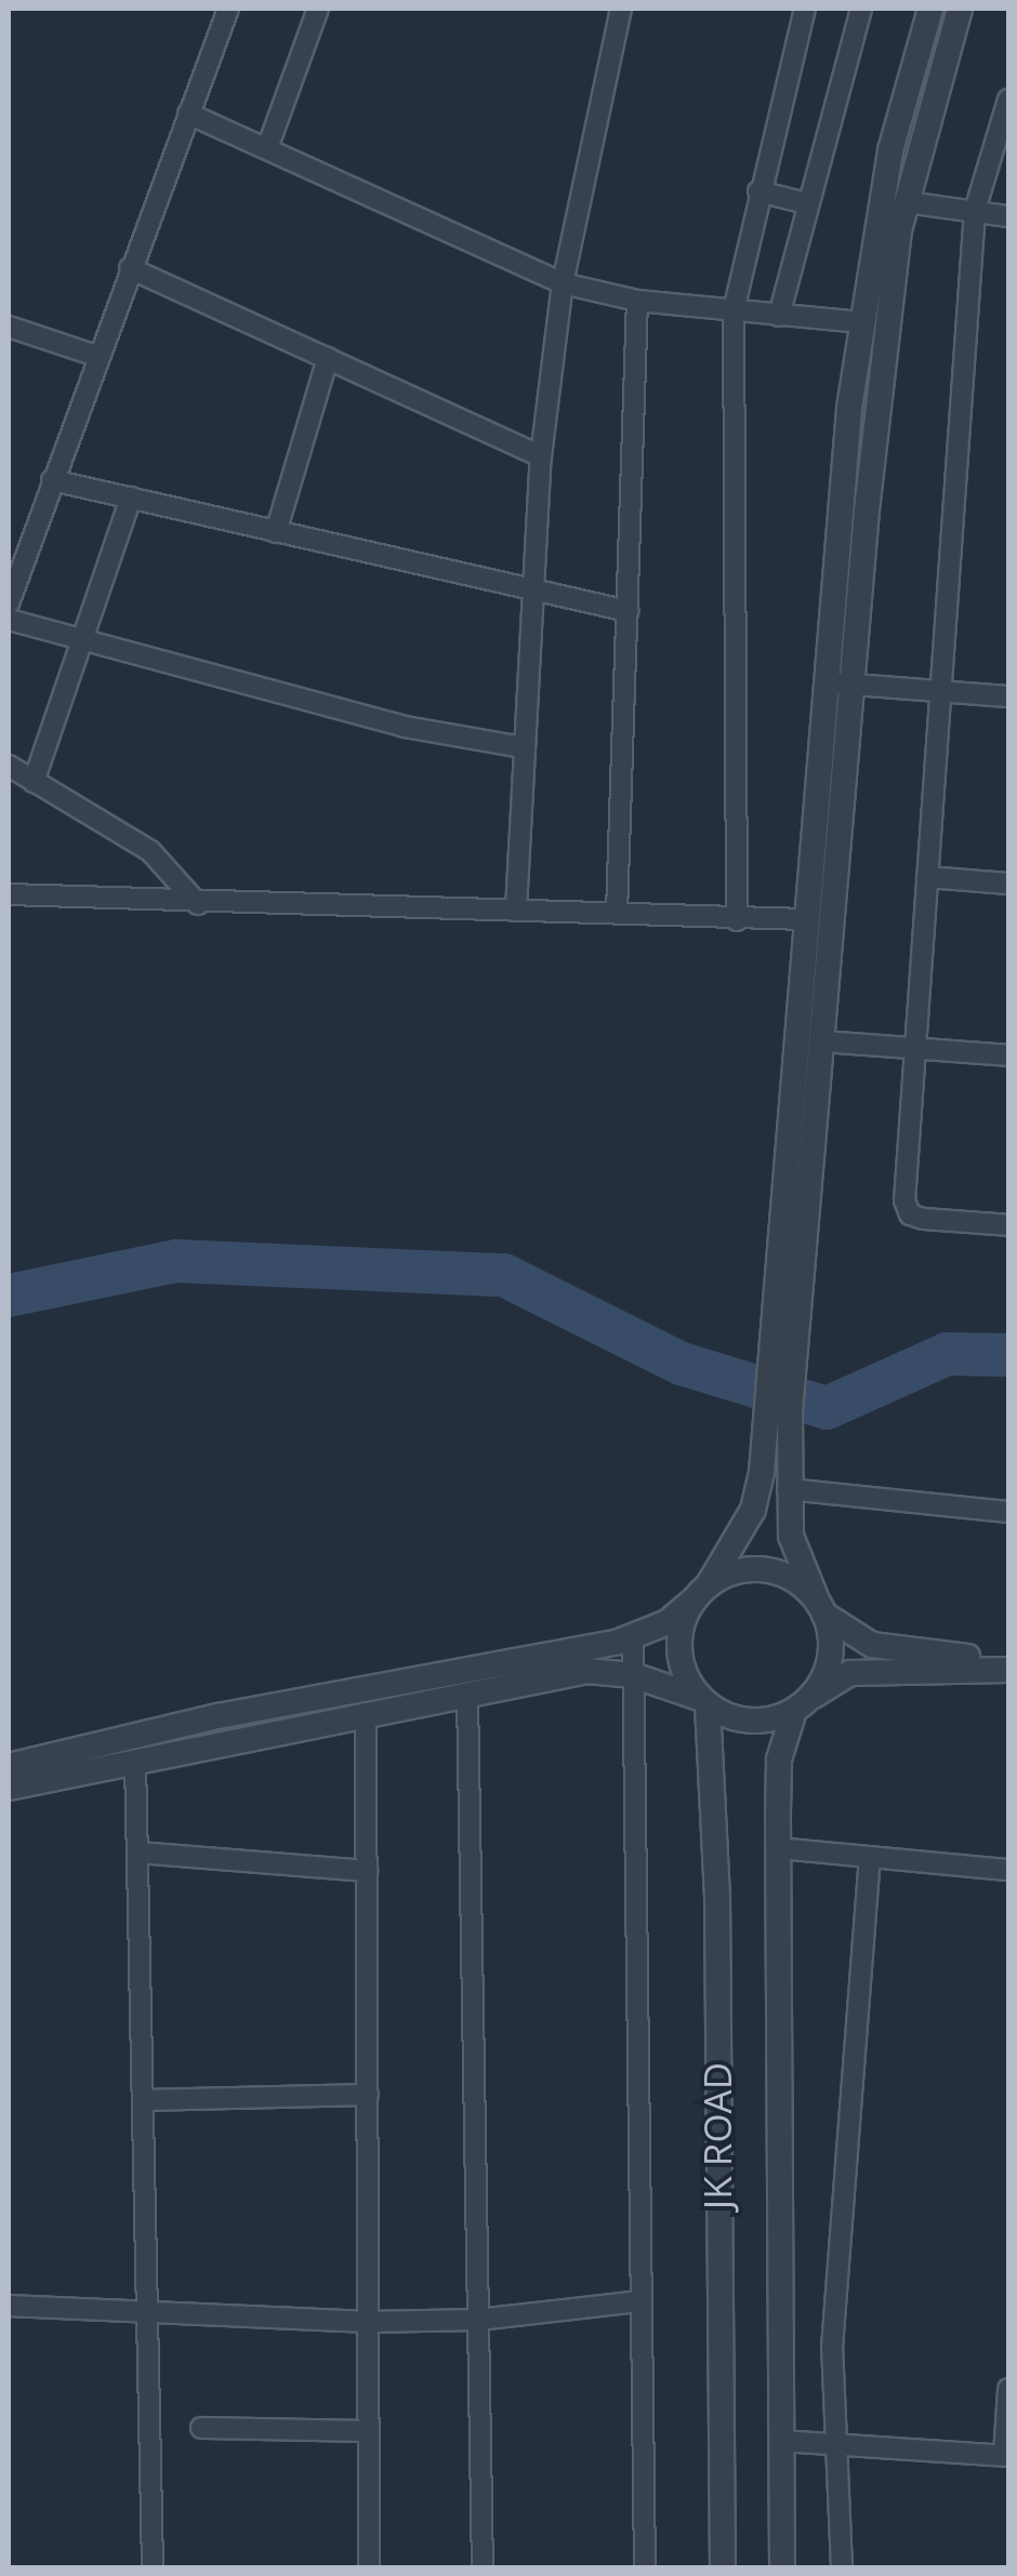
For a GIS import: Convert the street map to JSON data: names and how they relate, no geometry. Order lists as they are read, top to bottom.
{
  "streets": {
    "street": ["JK ROAD"]
  }
}
